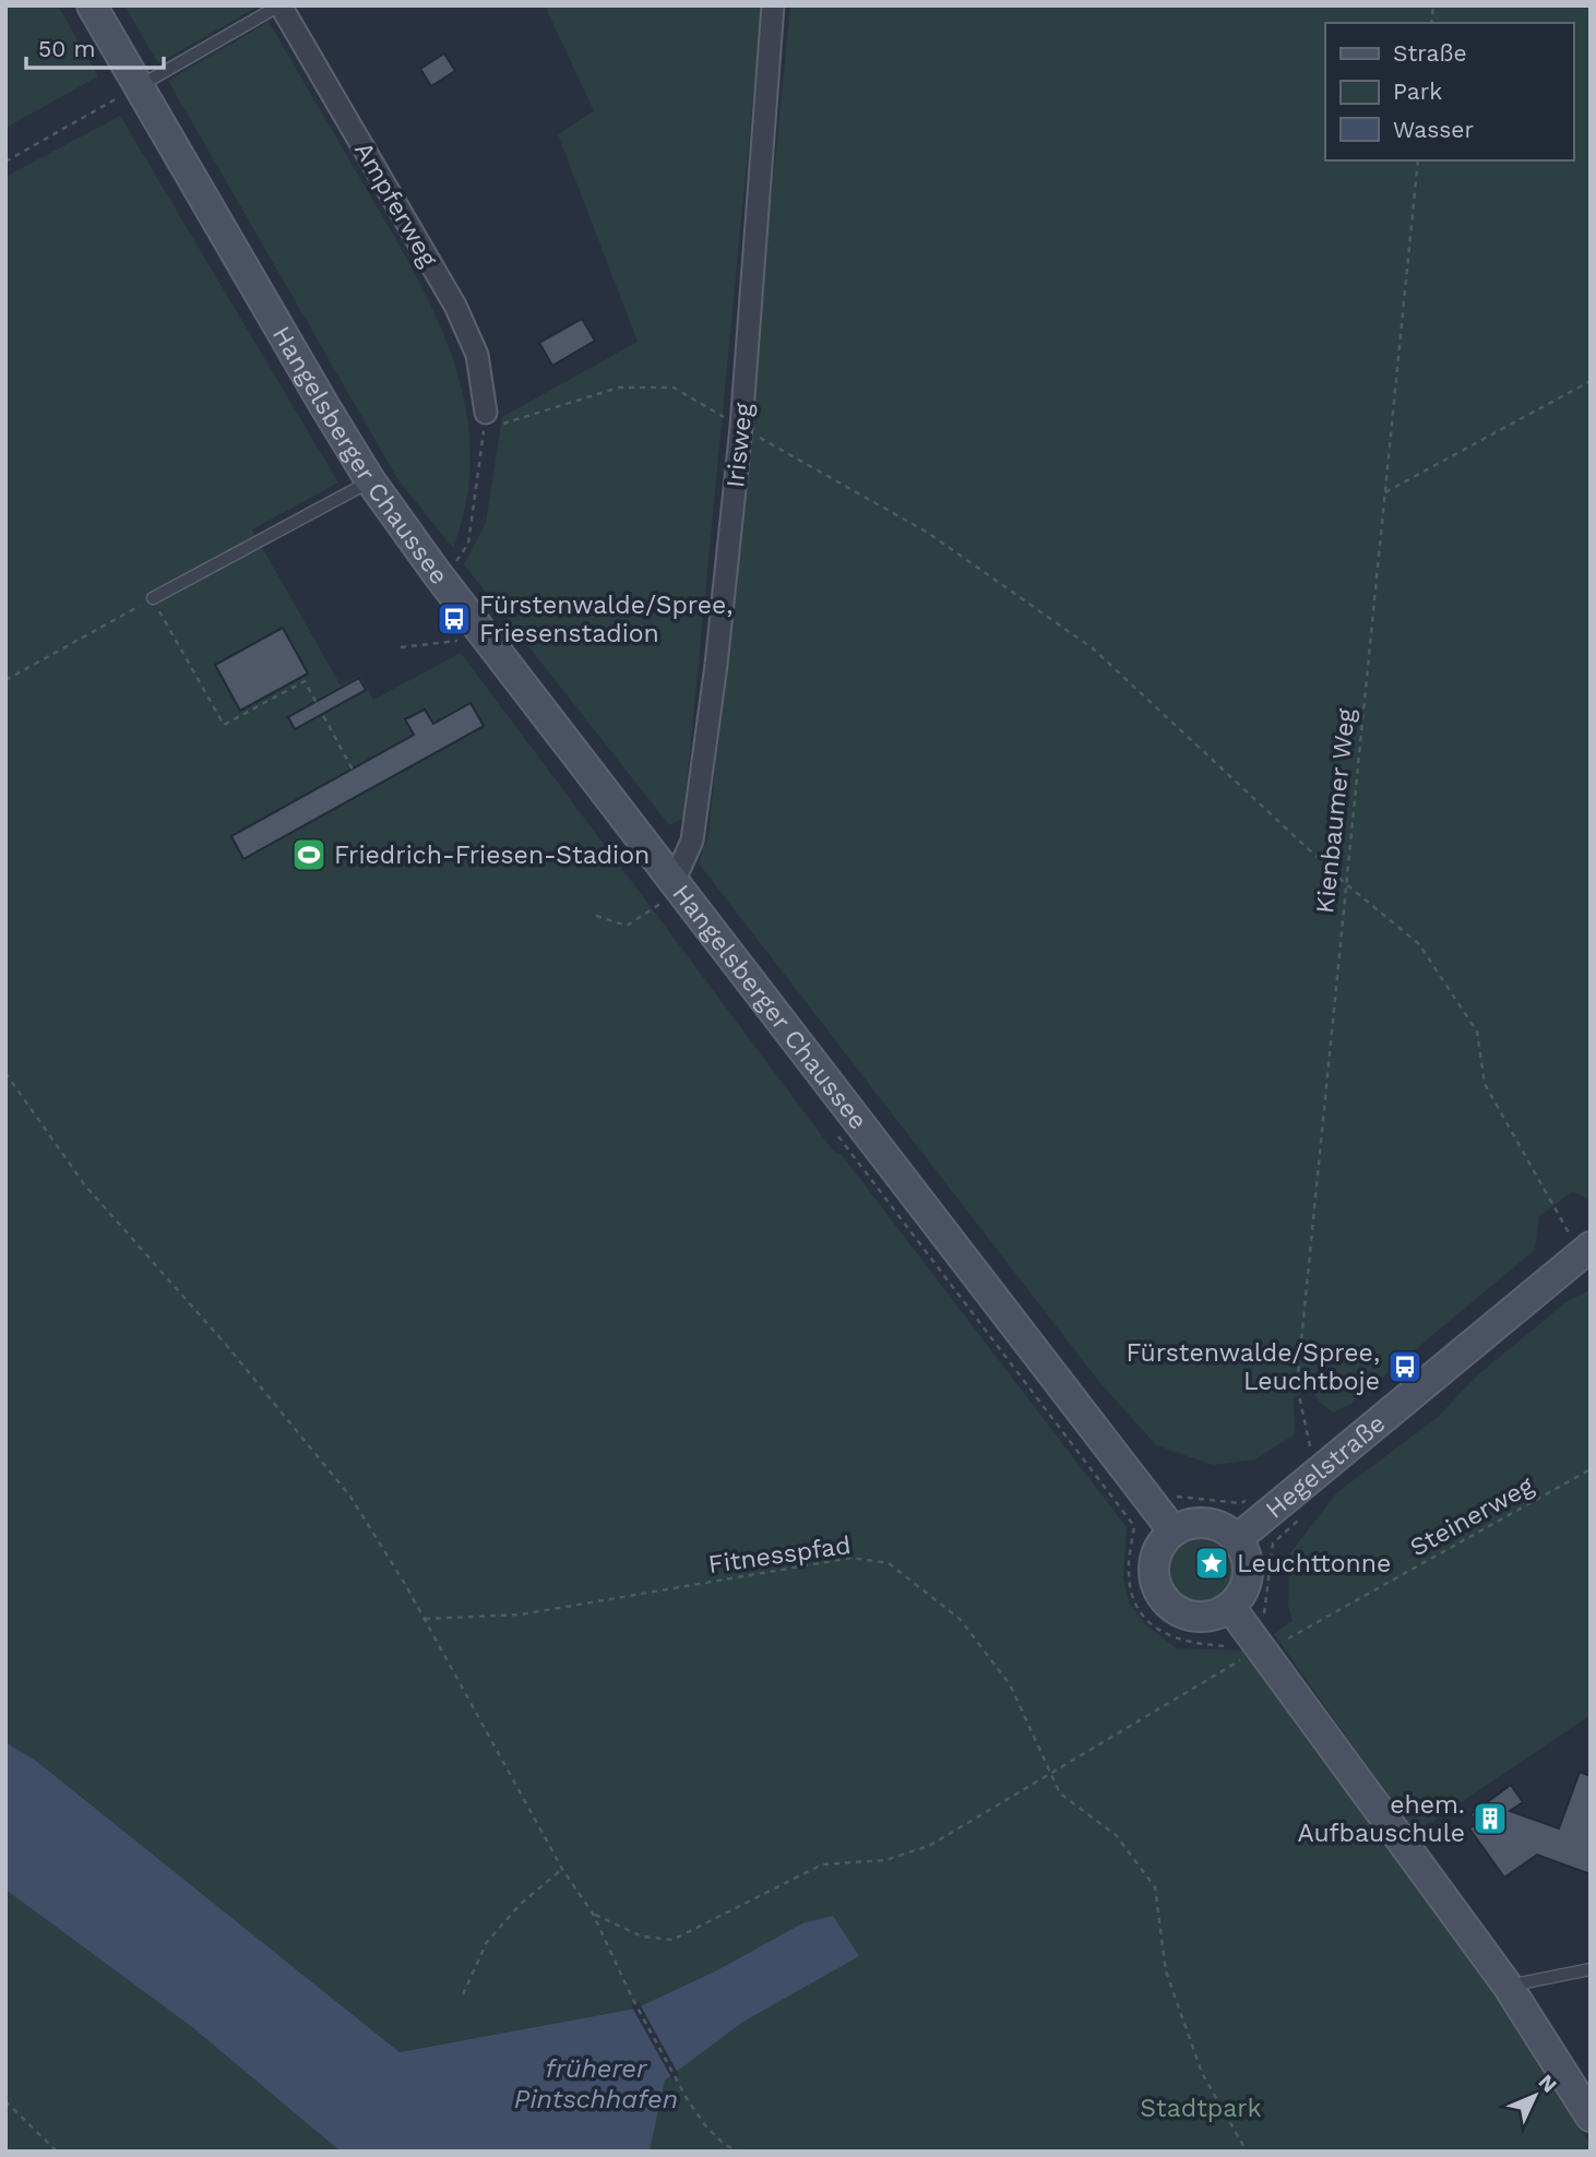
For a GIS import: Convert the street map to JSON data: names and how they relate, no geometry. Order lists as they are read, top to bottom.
{
  "streets": {
    "main road": ["Hangelsberger Chaussee", "Hegelstraße"],
    "street": ["Ampferweg", "Irisweg"],
    "path": ["Kienbaumer Weg", "Steinerweg", "Fitnesspfad"]
  },
  "crossings": [
    ["Irisweg", "Hangelsberger Chaussee"],
    ["Hangelsberger Chaussee", "Hegelstraße"],
    ["Kienbaumer Weg", "Hegelstraße"]
  ],
  "water": ["früherer Pintschhafen"],
  "parks": ["Stadtpark"],
  "places": {
    "bus stop": ["Fürstenwalde/Spree, Friesenstadion", "Fürstenwalde/Spree, Leuchtboje"],
    "sports": ["Friedrich-Friesen-Stadion"],
    "place": ["Leuchttonne"],
    "building": ["ehem. Aufbauschule"]
  },
  "legend": ["Straße", "Park", "Wasser"],
  "scale_bar": "50 m",
  "north": "top right"
}
